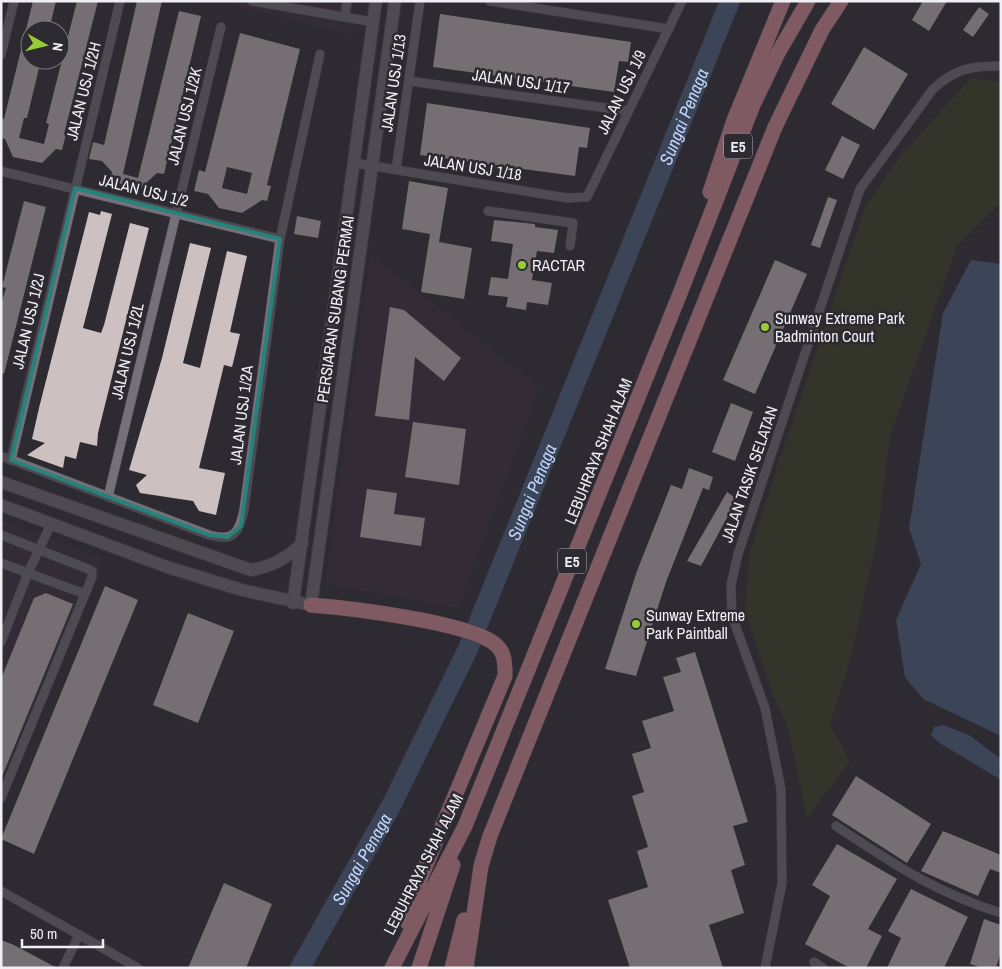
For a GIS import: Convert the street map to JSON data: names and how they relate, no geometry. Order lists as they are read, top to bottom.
{
  "streets": {
    "highway": ["E5", "LEBUHRAYA SHAH ALAM"],
    "main road": ["PERSIARAN SUBANG PERMAI"],
    "street": [
      "JALAN USJ 1/17",
      "JALAN USJ 1/13",
      "JALAN USJ 1/2H",
      "JALAN USJ 1/9",
      "JALAN USJ 1/2K",
      "JALAN USJ 1/18",
      "JALAN USJ 1/2",
      "JALAN USJ 1/2J",
      "JALAN USJ 1/2L",
      "JALAN USJ 1/2A",
      "JALAN TASIK SELATAN"
    ]
  },
  "crossings": [
    ["JALAN USJ 1/17", "JALAN USJ 1/13"],
    ["JALAN USJ 1/17", "JALAN USJ 1/9"],
    ["JALAN USJ 1/13", "JALAN USJ 1/18"],
    ["JALAN USJ 1/2H", "JALAN USJ 1/2"],
    ["JALAN USJ 1/2H", "JALAN USJ 1/2J"],
    ["JALAN USJ 1/9", "JALAN USJ 1/18"],
    ["JALAN USJ 1/2K", "JALAN USJ 1/2"],
    ["JALAN USJ 1/2K", "JALAN USJ 1/2L"],
    ["JALAN USJ 1/18", "PERSIARAN SUBANG PERMAI"],
    ["JALAN USJ 1/2", "JALAN USJ 1/2J"],
    ["JALAN USJ 1/2", "JALAN USJ 1/2L"],
    ["JALAN USJ 1/2", "JALAN USJ 1/2A"],
    ["JALAN USJ 1/2J", "JALAN USJ 1/2A"],
    ["JALAN USJ 1/2L", "JALAN USJ 1/2A"]
  ],
  "water": ["Sungai Penaga"],
  "places": ["RACTAR", "Sunway Extreme Park Badminton Court", "Sunway Extreme Park Paintball"],
  "scale_bar": "50 m",
  "north": "right"
}
